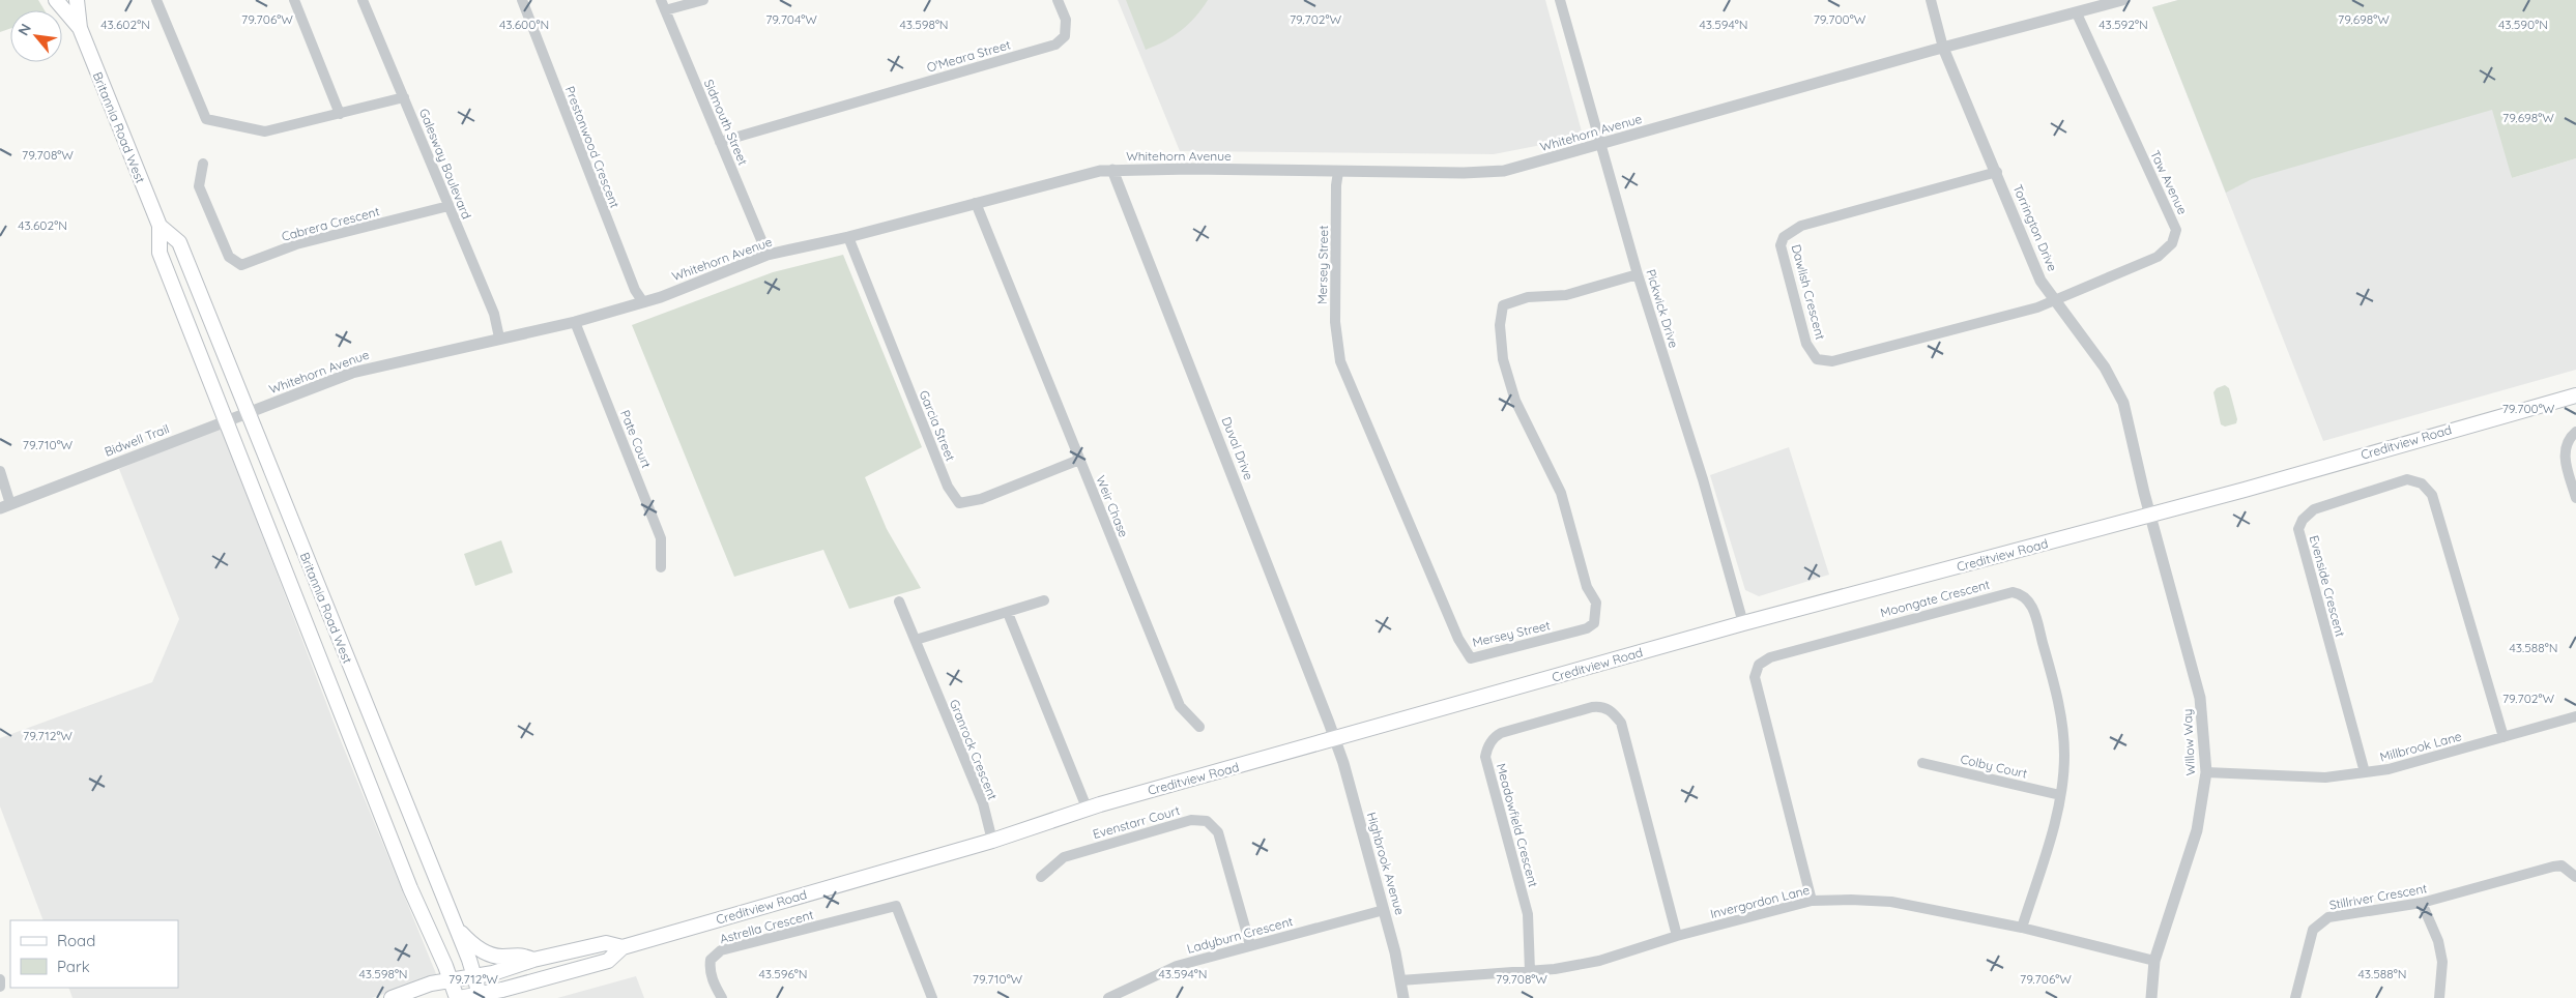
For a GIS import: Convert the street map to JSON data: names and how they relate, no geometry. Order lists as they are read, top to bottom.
{
  "streets": {
    "main road": ["Britannia Road West", "Creditview Road"],
    "street": [
      "O'Meara Street",
      "Sidmouth Street",
      "Whitehorn Avenue",
      "Prestonwood Crescent",
      "Galesway Boulevard",
      "Taw Avenue",
      "Cabrera Crescent",
      "Torrington Drive",
      "Mersey Street",
      "Dawlish Crescent",
      "Pickwick Drive",
      "Garcia Street",
      "Pate Court",
      "Bidwell Trail",
      "Duval Drive",
      "Weir Chase",
      "Evenside Crescent",
      "Moongate Crescent",
      "Willow Way",
      "Millbrook Lane",
      "Granrock Crescent",
      "Colby Court",
      "Evenstarr Court",
      "Meadowfield Crescent",
      "Highbrook Avenue",
      "Stillriver Crescent",
      "Invergordon Lane",
      "Astrella Crescent",
      "Ladyburn Crescent"
    ]
  },
  "crossings": [
    ["O'Meara Street", "Sidmouth Street"],
    ["Sidmouth Street", "Whitehorn Avenue"],
    ["Britannia Road West", "Whitehorn Avenue"],
    ["Britannia Road West", "Bidwell Trail"],
    ["Britannia Road West", "Creditview Road"],
    ["Whitehorn Avenue", "Prestonwood Crescent"],
    ["Whitehorn Avenue", "Galesway Boulevard"],
    ["Whitehorn Avenue", "Taw Avenue"],
    ["Whitehorn Avenue", "Torrington Drive"],
    ["Whitehorn Avenue", "Mersey Street"],
    ["Whitehorn Avenue", "Pickwick Drive"],
    ["Whitehorn Avenue", "Garcia Street"],
    ["Whitehorn Avenue", "Pate Court"],
    ["Whitehorn Avenue", "Bidwell Trail"],
    ["Whitehorn Avenue", "Duval Drive"],
    ["Whitehorn Avenue", "Weir Chase"],
    ["Galesway Boulevard", "Cabrera Crescent"],
    ["Taw Avenue", "Torrington Drive"],
    ["Taw Avenue", "Dawlish Crescent"],
    ["Torrington Drive", "Dawlish Crescent"],
    ["Torrington Drive", "Creditview Road"],
    ["Torrington Drive", "Willow Way"],
    ["Mersey Street", "Pickwick Drive"],
    ["Pickwick Drive", "Creditview Road"],
    ["Garcia Street", "Weir Chase"],
    ["Creditview Road", "Duval Drive"],
    ["Creditview Road", "Willow Way"],
    ["Creditview Road", "Granrock Crescent"],
    ["Creditview Road", "Highbrook Avenue"],
    ["Duval Drive", "Highbrook Avenue"],
    ["Evenside Crescent", "Millbrook Lane"],
    ["Moongate Crescent", "Colby Court"],
    ["Moongate Crescent", "Invergordon Lane"],
    ["Willow Way", "Millbrook Lane"],
    ["Willow Way", "Invergordon Lane"],
    ["Evenstarr Court", "Ladyburn Crescent"],
    ["Meadowfield Crescent", "Invergordon Lane"],
    ["Highbrook Avenue", "Invergordon Lane"],
    ["Highbrook Avenue", "Ladyburn Crescent"]
  ],
  "legend": ["Road", "Park"],
  "north": "top left",
  "coordinates": [
    "79.698°W",
    "79.704°W",
    "79.706°W",
    "79.702°W",
    "79.700°W",
    "43.602°N",
    "43.600°N",
    "43.598°N",
    "43.594°N",
    "43.592°N",
    "43.590°N",
    "79.708°W",
    "79.710°W",
    "43.588°N",
    "79.712°W",
    "43.596°N"
  ]
}
